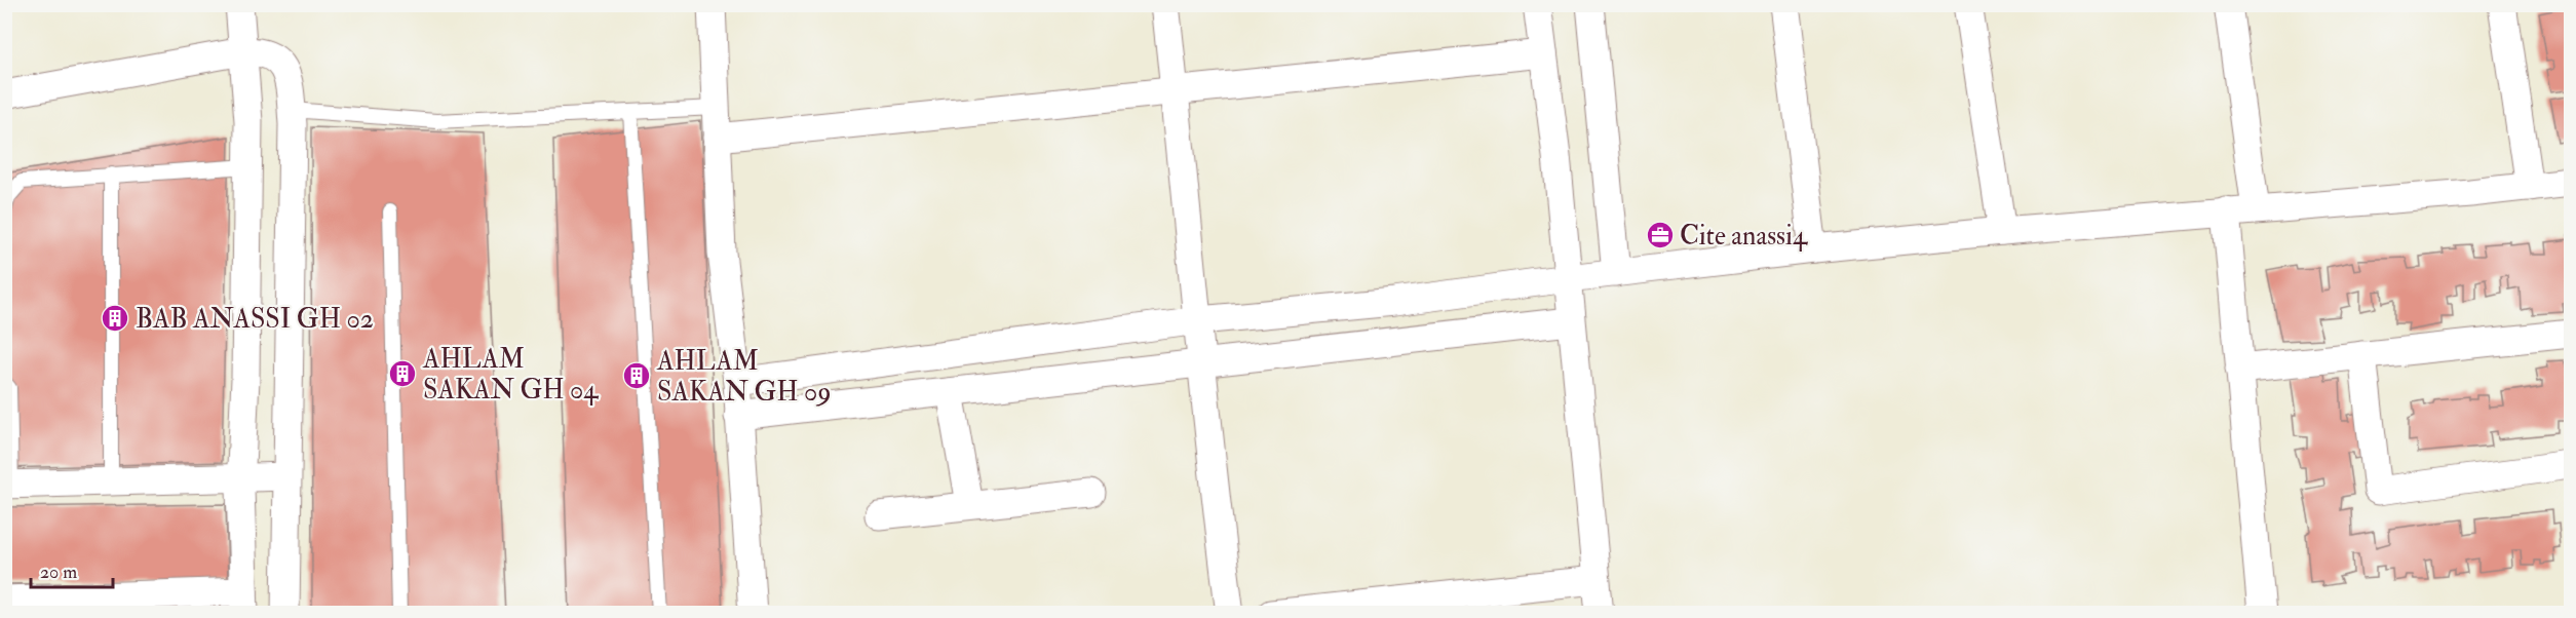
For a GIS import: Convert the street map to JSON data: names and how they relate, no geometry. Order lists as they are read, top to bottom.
{
  "places": {
    "office": ["Cite anassi4"],
    "building": ["BAB ANASSI GH 02", "AHLAM SAKAN GH 04", "AHLAM SAKAN GH 09"]
  },
  "scale_bar": "20 m"
}
